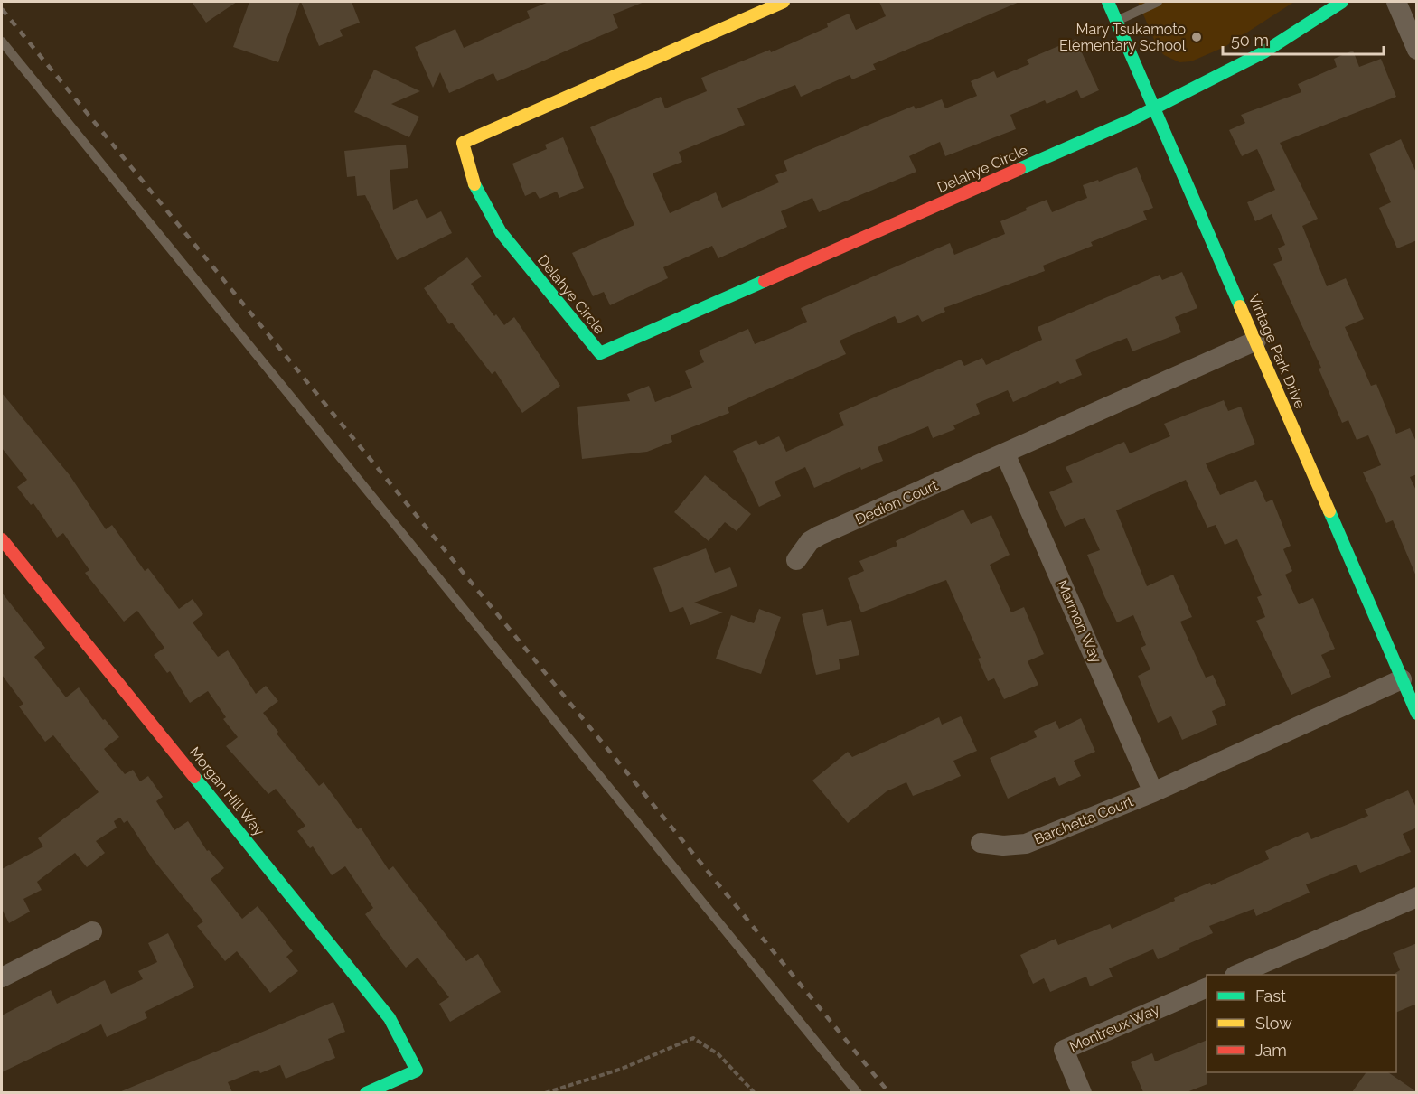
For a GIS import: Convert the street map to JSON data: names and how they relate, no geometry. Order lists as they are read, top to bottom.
{
  "streets": {
    "street": [
      "Delahye Circle",
      "Vintage Park Drive",
      "Dedion Court",
      "Marmon Way",
      "Morgan Hill Way",
      "Barchetta Court",
      "Montreux Way"
    ]
  },
  "crossings": [
    ["Delahye Circle", "Vintage Park Drive"],
    ["Dedion Court", "Marmon Way"],
    ["Marmon Way", "Barchetta Court"]
  ],
  "places": ["Mary Tsukamoto Elementary School"],
  "legend": ["Fast", "Slow", "Jam"],
  "scale_bar": "50 m"
}
